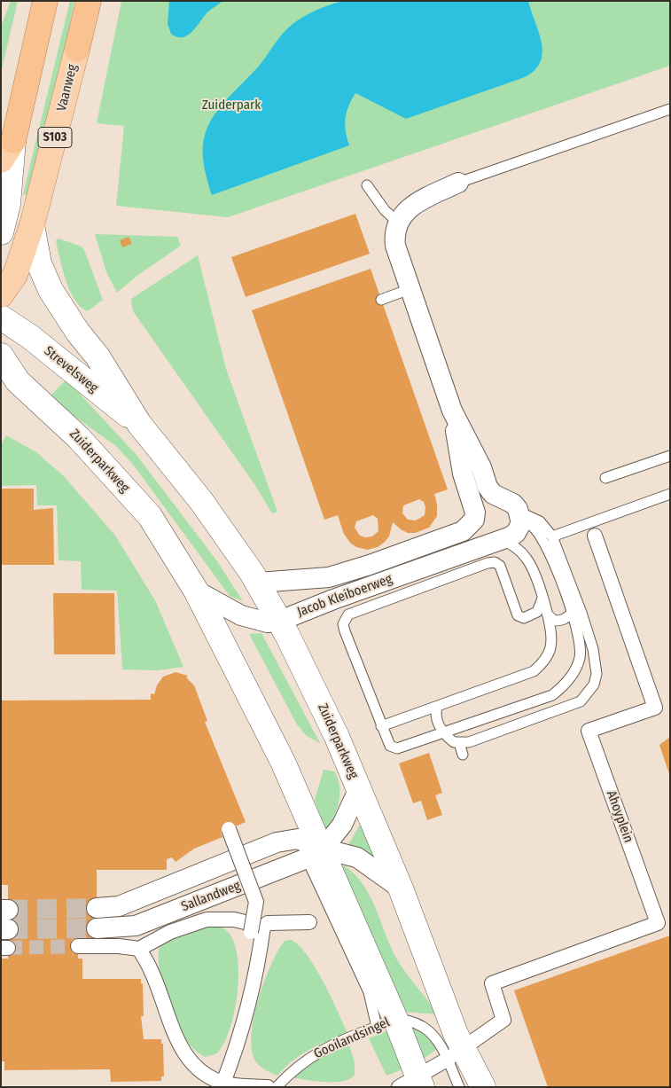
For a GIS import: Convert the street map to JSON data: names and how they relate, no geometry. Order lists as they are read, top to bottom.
{
  "streets": {
    "highway": ["Vaanweg", "S103"],
    "main road": ["Strevelsweg", "Zuiderparkweg"],
    "street": ["Jacob Kleiboerweg", "Ahoyplein", "Sallandweg"],
    "lane": ["Gooilandsingel"]
  },
  "crossings": [
    ["Vaanweg", "Strevelsweg"],
    ["Vaanweg", "Zuiderparkweg"],
    ["Strevelsweg", "Zuiderparkweg"],
    ["Zuiderparkweg", "Jacob Kleiboerweg"],
    ["Zuiderparkweg", "Ahoyplein"],
    ["Zuiderparkweg", "Sallandweg"],
    ["Zuiderparkweg", "Gooilandsingel"],
    ["Ahoyplein", "Gooilandsingel"]
  ],
  "parks": ["Zuiderpark"]
}
